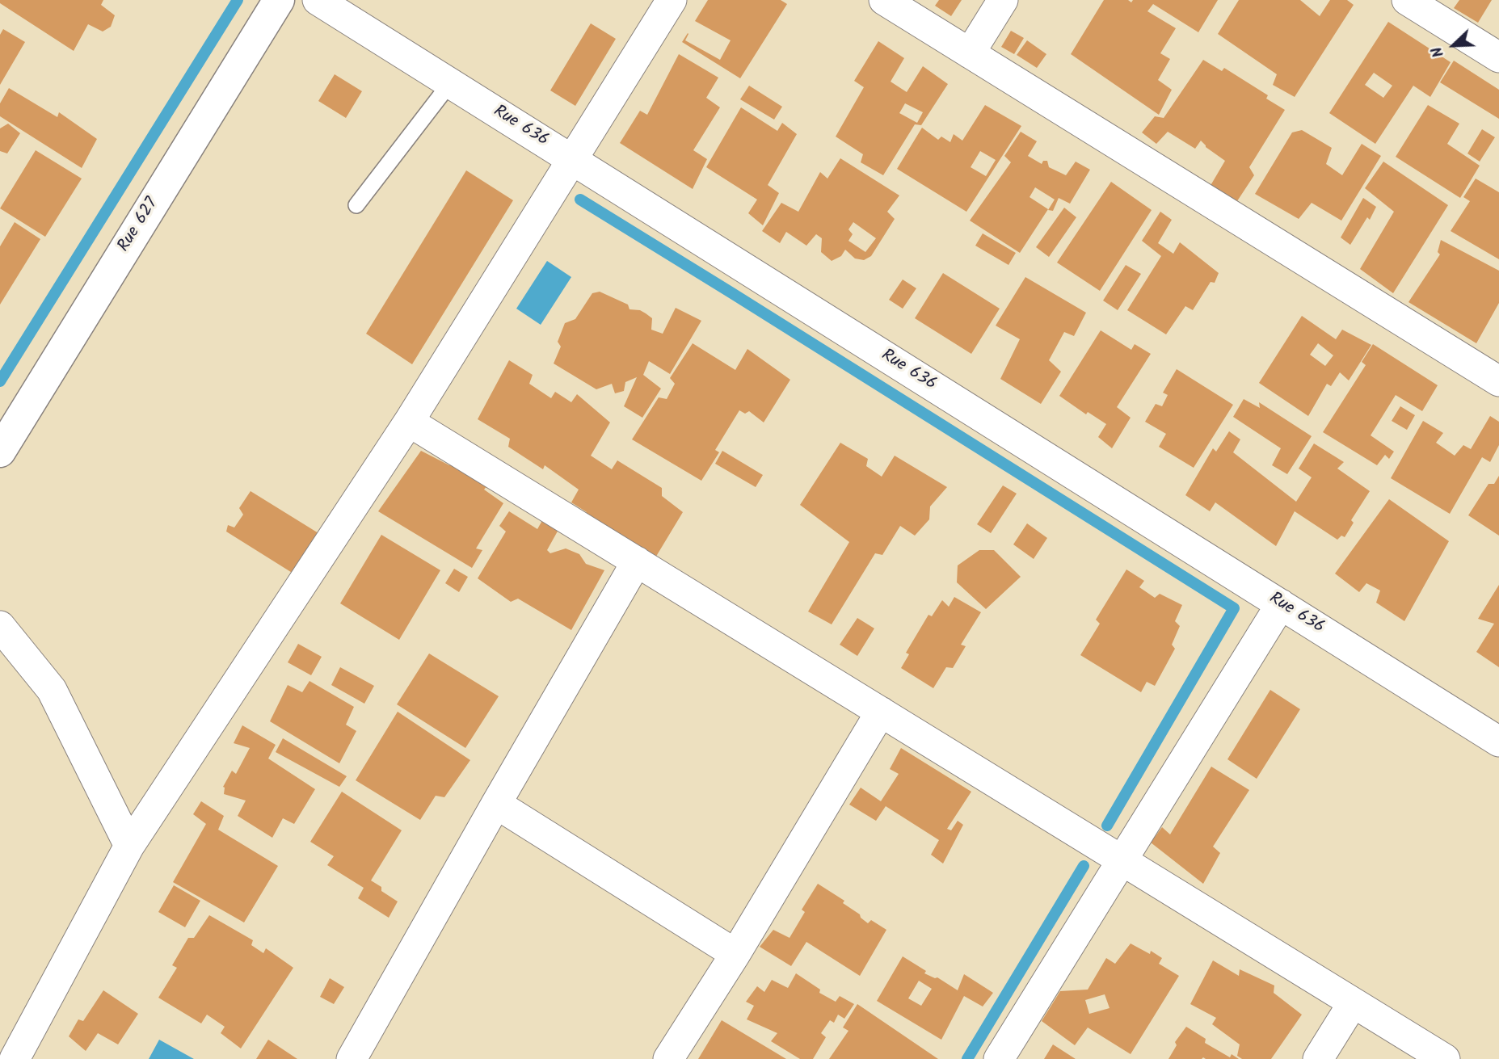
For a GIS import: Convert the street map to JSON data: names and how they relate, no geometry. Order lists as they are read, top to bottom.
{
  "streets": {
    "street": ["Rue 636", "Rue 627"]
  },
  "north": "bottom left"
}
